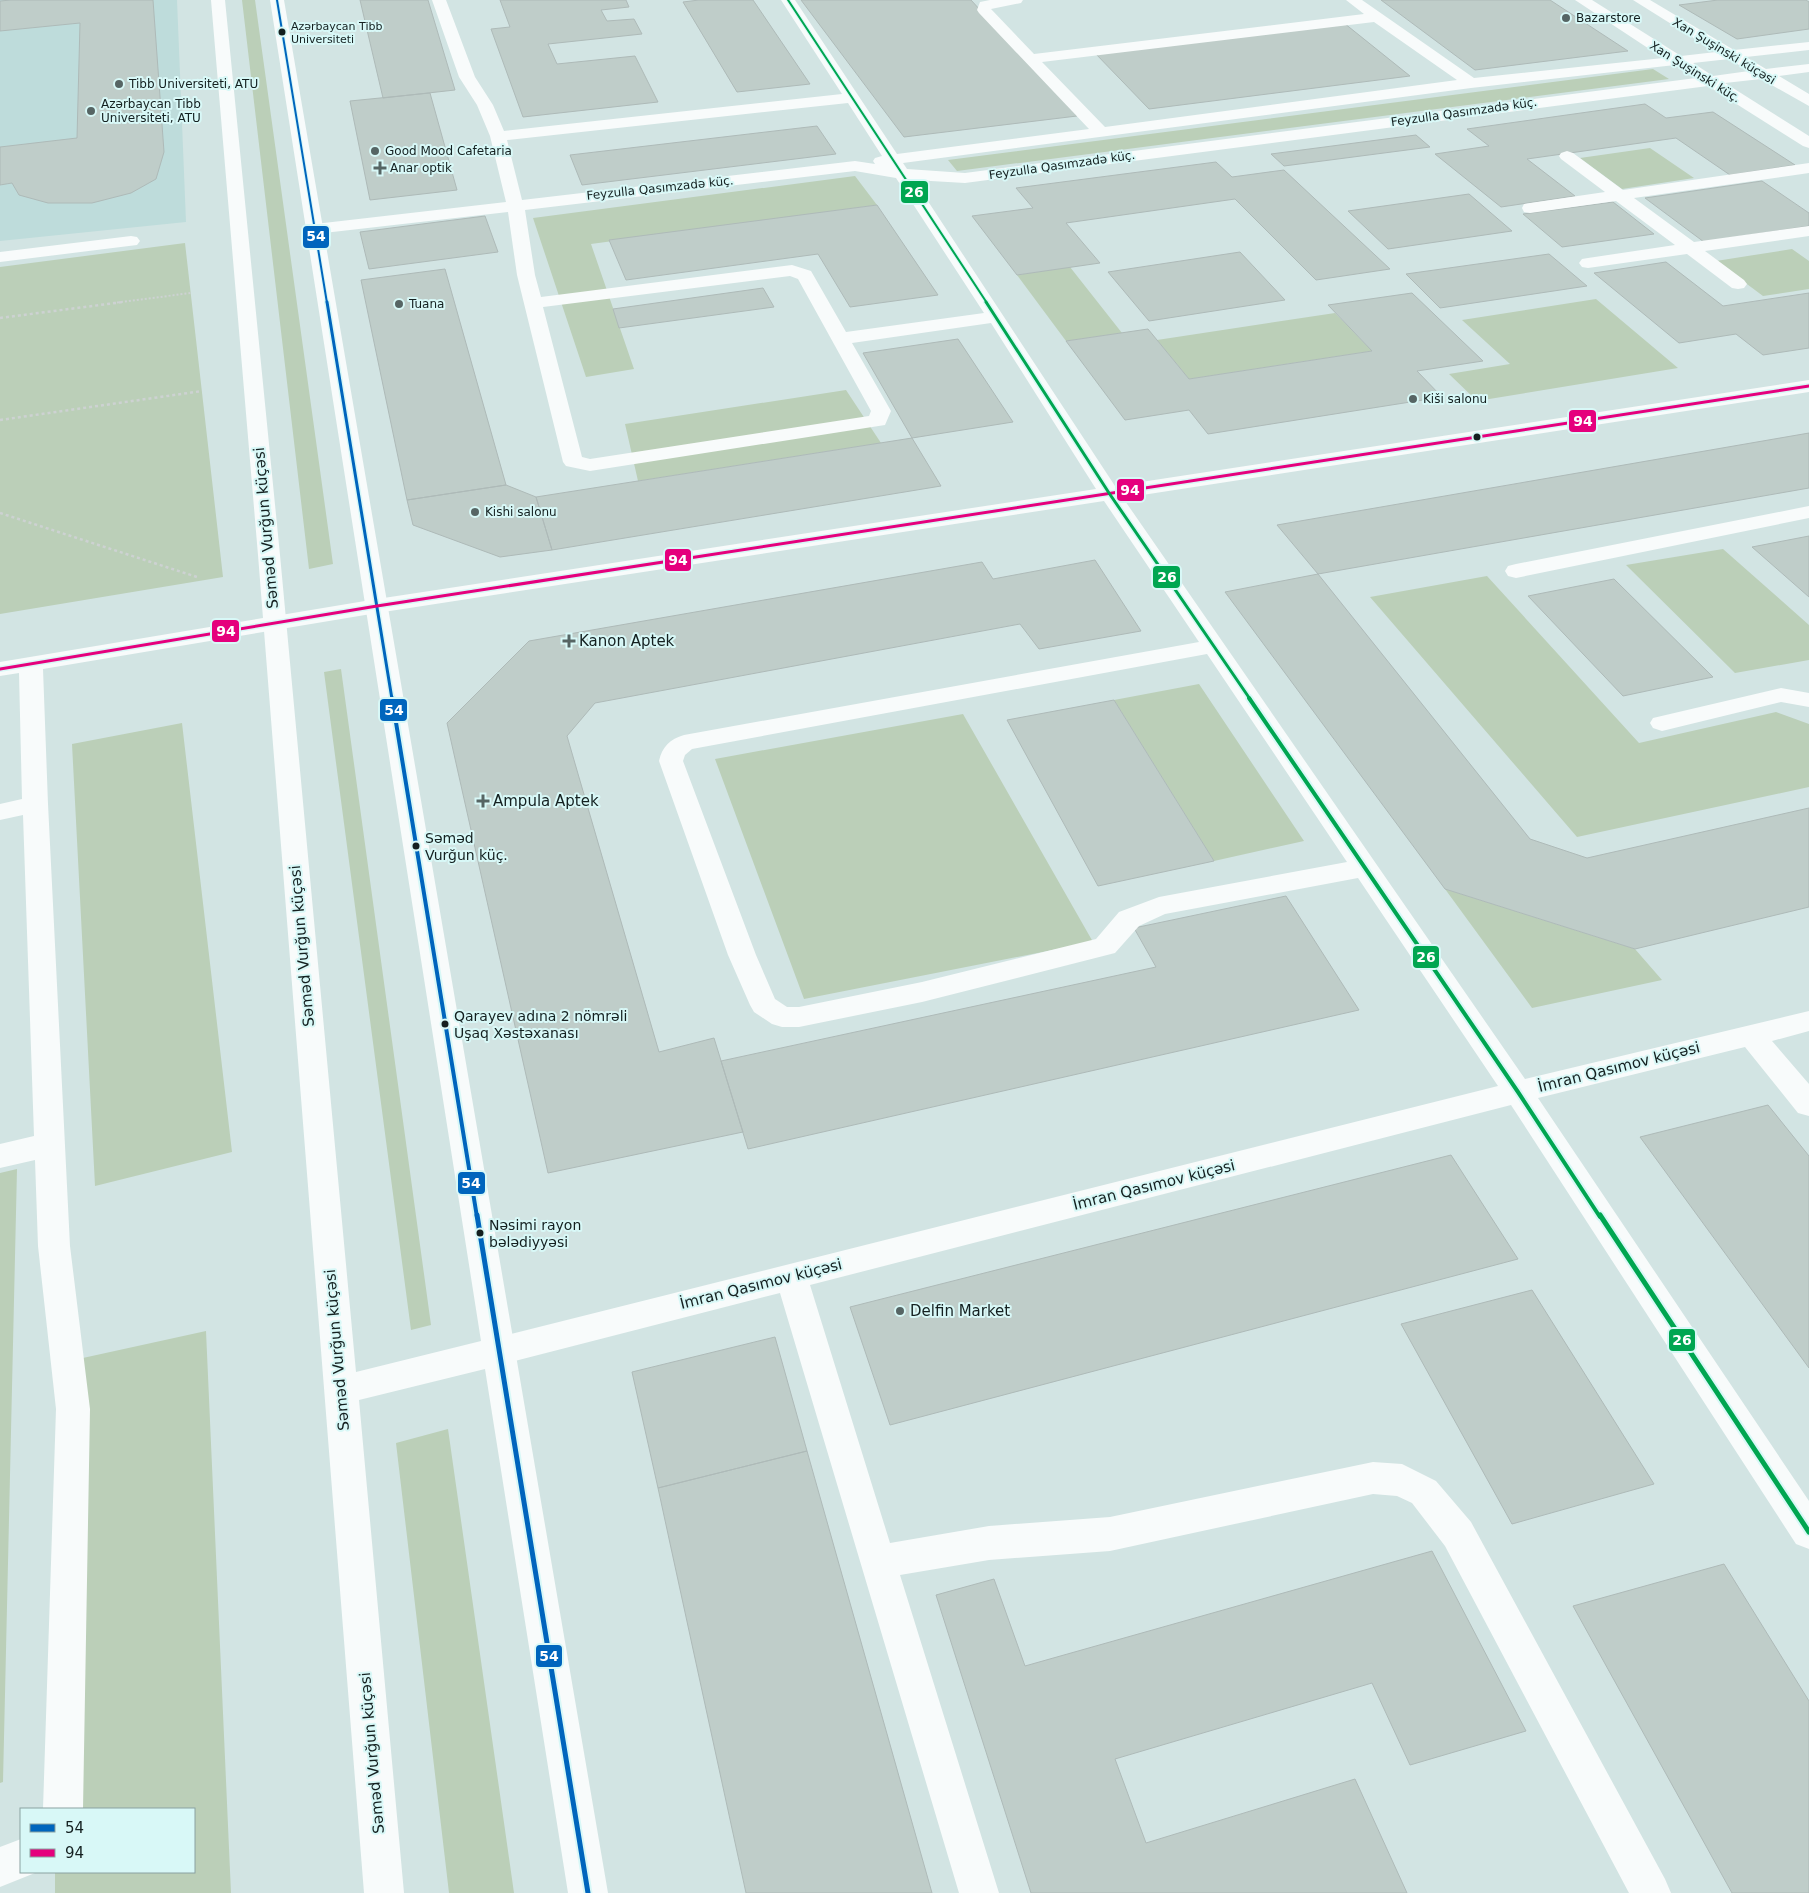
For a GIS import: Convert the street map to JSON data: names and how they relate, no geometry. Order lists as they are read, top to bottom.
{
  "streets": {
    "street": [
      "Xan Şuşinski küçəsi",
      "Xan Şuşinski küç.",
      "Feyzulla Qasımzadə küç.",
      "Səməd Vurğun küçəsi",
      "İmran Qasımov küçəsi"
    ]
  },
  "crossings": [
    ["Xan Şuşinski küçəsi", "Feyzulla Qasımzadə küç."],
    ["Xan Şuşinski küç.", "Feyzulla Qasımzadə küç."],
    ["Səməd Vurğun küçəsi", "İmran Qasımov küçəsi"]
  ],
  "places": {
    "other": [
      "Bazarstore",
      "Azərbaycan Tibb Universiteti",
      "Tibb Universiteti, ATU",
      "Azərbaycan Tibb Universiteti, ATU",
      "Good Mood Cafetaria",
      "Tuana",
      "Kiši salonu",
      "Kishi salonu",
      "Səməd Vurğun küç.",
      "Qarayev adına 2 nömrəli Uşaq Xəstəxanası",
      "Nəsimi rayon bələdiyyəsi",
      "Delfin Market"
    ],
    "health": ["Anar optik", "Kanon Aptek", "Ampula Aptek"]
  },
  "lines": ["transit line 54", "transit line 26", "transit line 94"],
  "legend": ["54", "94"]
}
